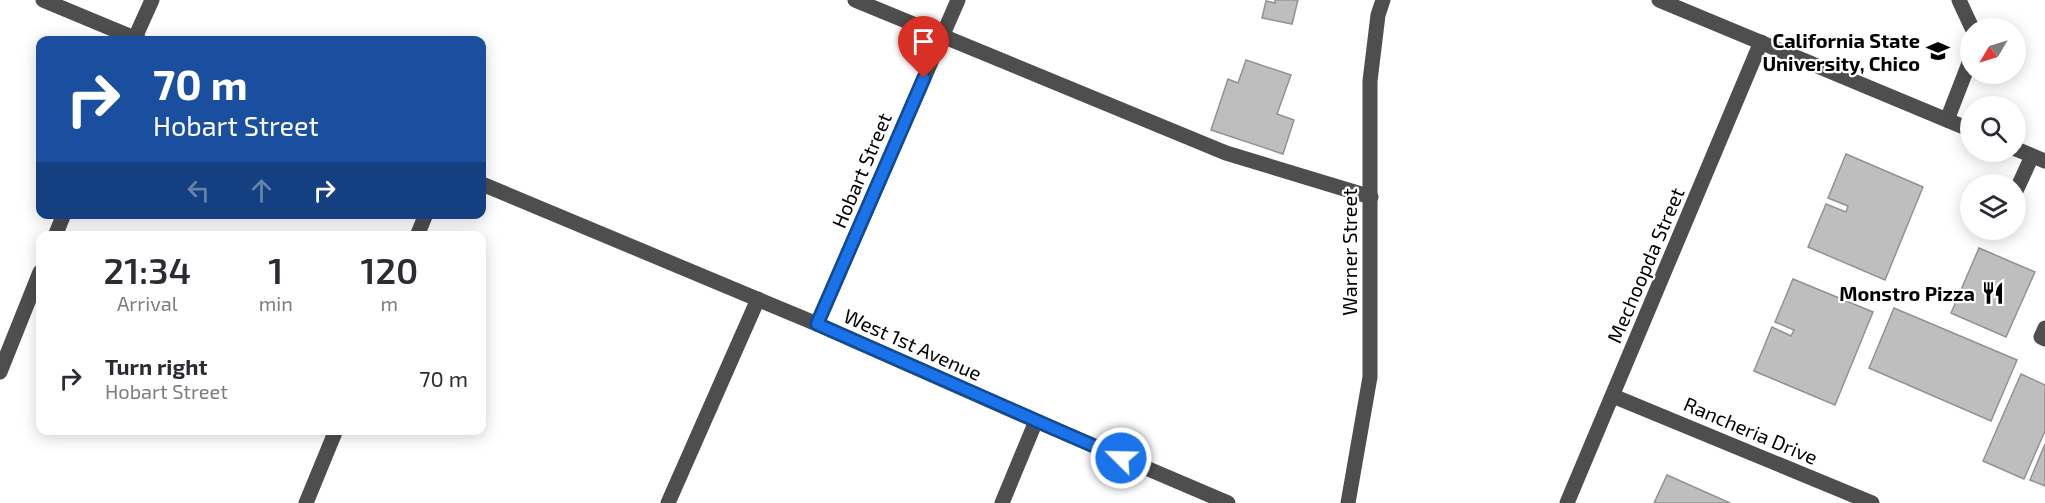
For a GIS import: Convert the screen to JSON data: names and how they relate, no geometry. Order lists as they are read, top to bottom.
{
  "streets": {
    "street": [
      "Hobart Street",
      "Warner Street",
      "Mechoopda Street",
      "West 1st Avenue",
      "Rancheria Drive"
    ]
  },
  "crossings": [
    ["Hobart Street", "West 1st Avenue"],
    ["Mechoopda Street", "Rancheria Drive"]
  ],
  "places": {
    "school or university": ["California State University, Chico"],
    "restaurant": ["Monstro Pizza"]
  },
  "north": "bottom left",
  "page": {
    "turn": ["70 m", "Hobart Street"],
    "eta": [
      "21:34",
      "Arrival",
      "1",
      "min",
      "120",
      "m"
    ],
    "list": [
      {
        "name": "Turn right",
        "note": "Hobart Street",
        "value": "70 m"
      }
    ]
  }
}
